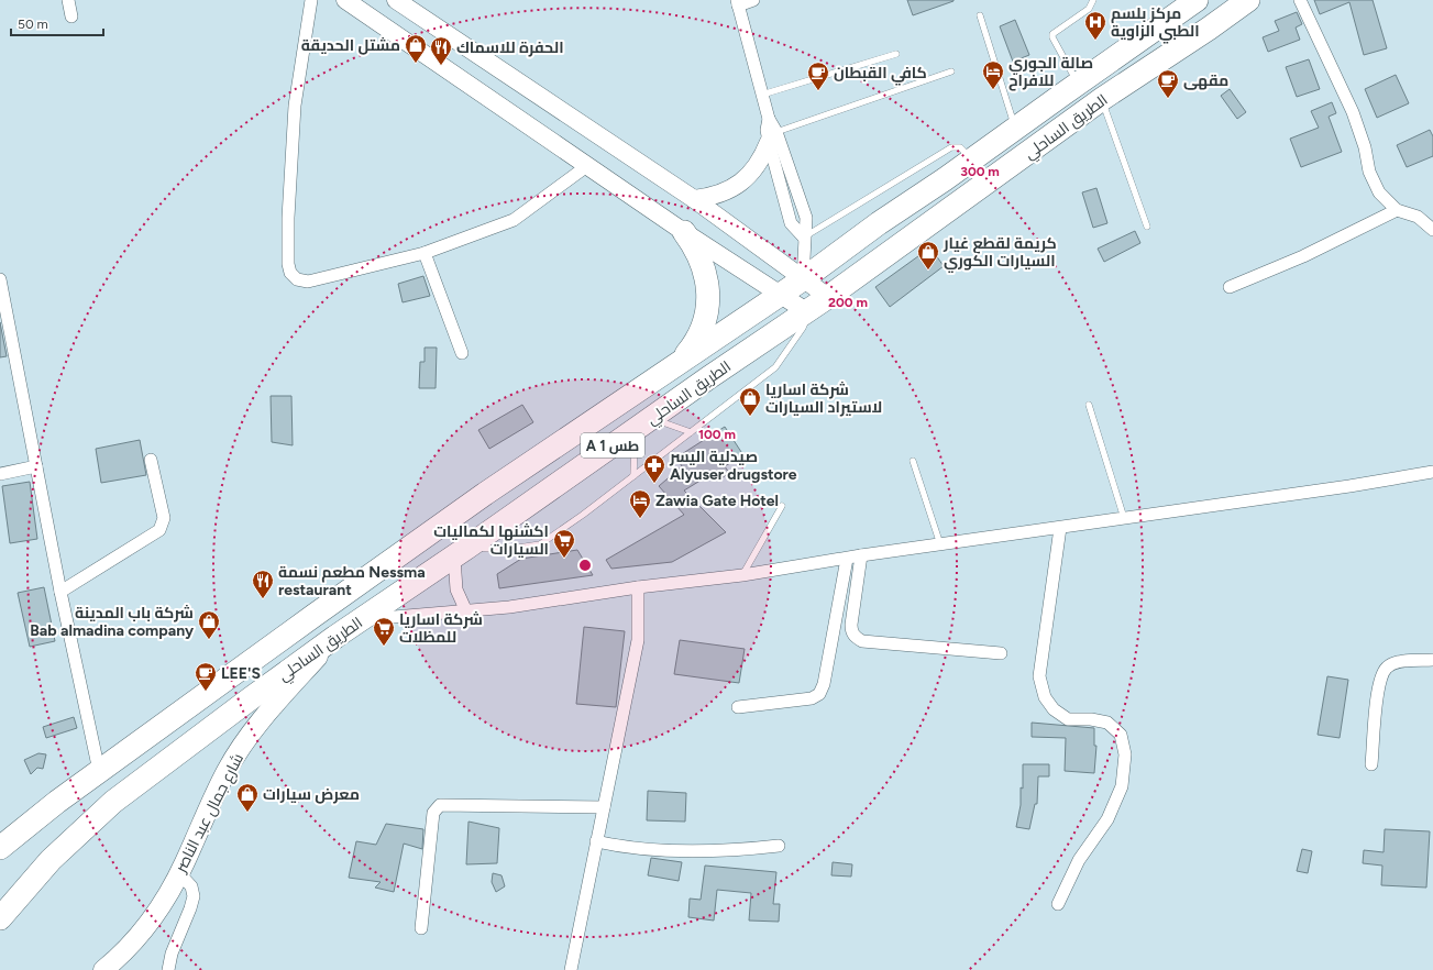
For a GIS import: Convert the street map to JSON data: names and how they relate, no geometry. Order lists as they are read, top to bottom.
{
  "streets": {
    "highway": ["الطريق الساحلي", "A 1 طس"],
    "main road": ["شارع جمال عبد الناصر"]
  },
  "crossings": [
    ["الطريق الساحلي", "شارع جمال عبد الناصر"]
  ],
  "places": {
    "hospital": ["مركز بلسم الطبي الزاوية"],
    "shop": [
      "مشتل الحديقة",
      "كريمة لقطع غيار السيارات الكوري",
      "شركة اساريا لاستيراد السيارات",
      "شركة باب المدينة Bab almadina company",
      "معرض سيارات"
    ],
    "restaurant": ["الحفرة للاسماك", "مطعم نسمة Nessma restaurant"],
    "hotel": ["صالة الجوري للافراح", "Zawia Gate Hotel"],
    "cafe": ["كافي القبطان", "مقهى", "LEE'S"],
    "pharmacy": ["صيدلية اليسر Alyuser drugstore"],
    "supermarket": ["اكشنها لكماليات السيارات", "شركة اساريا للمظلات"]
  },
  "scale_bar": "50 m",
  "rings": ["300 m", "200 m", "100 m"]
}
